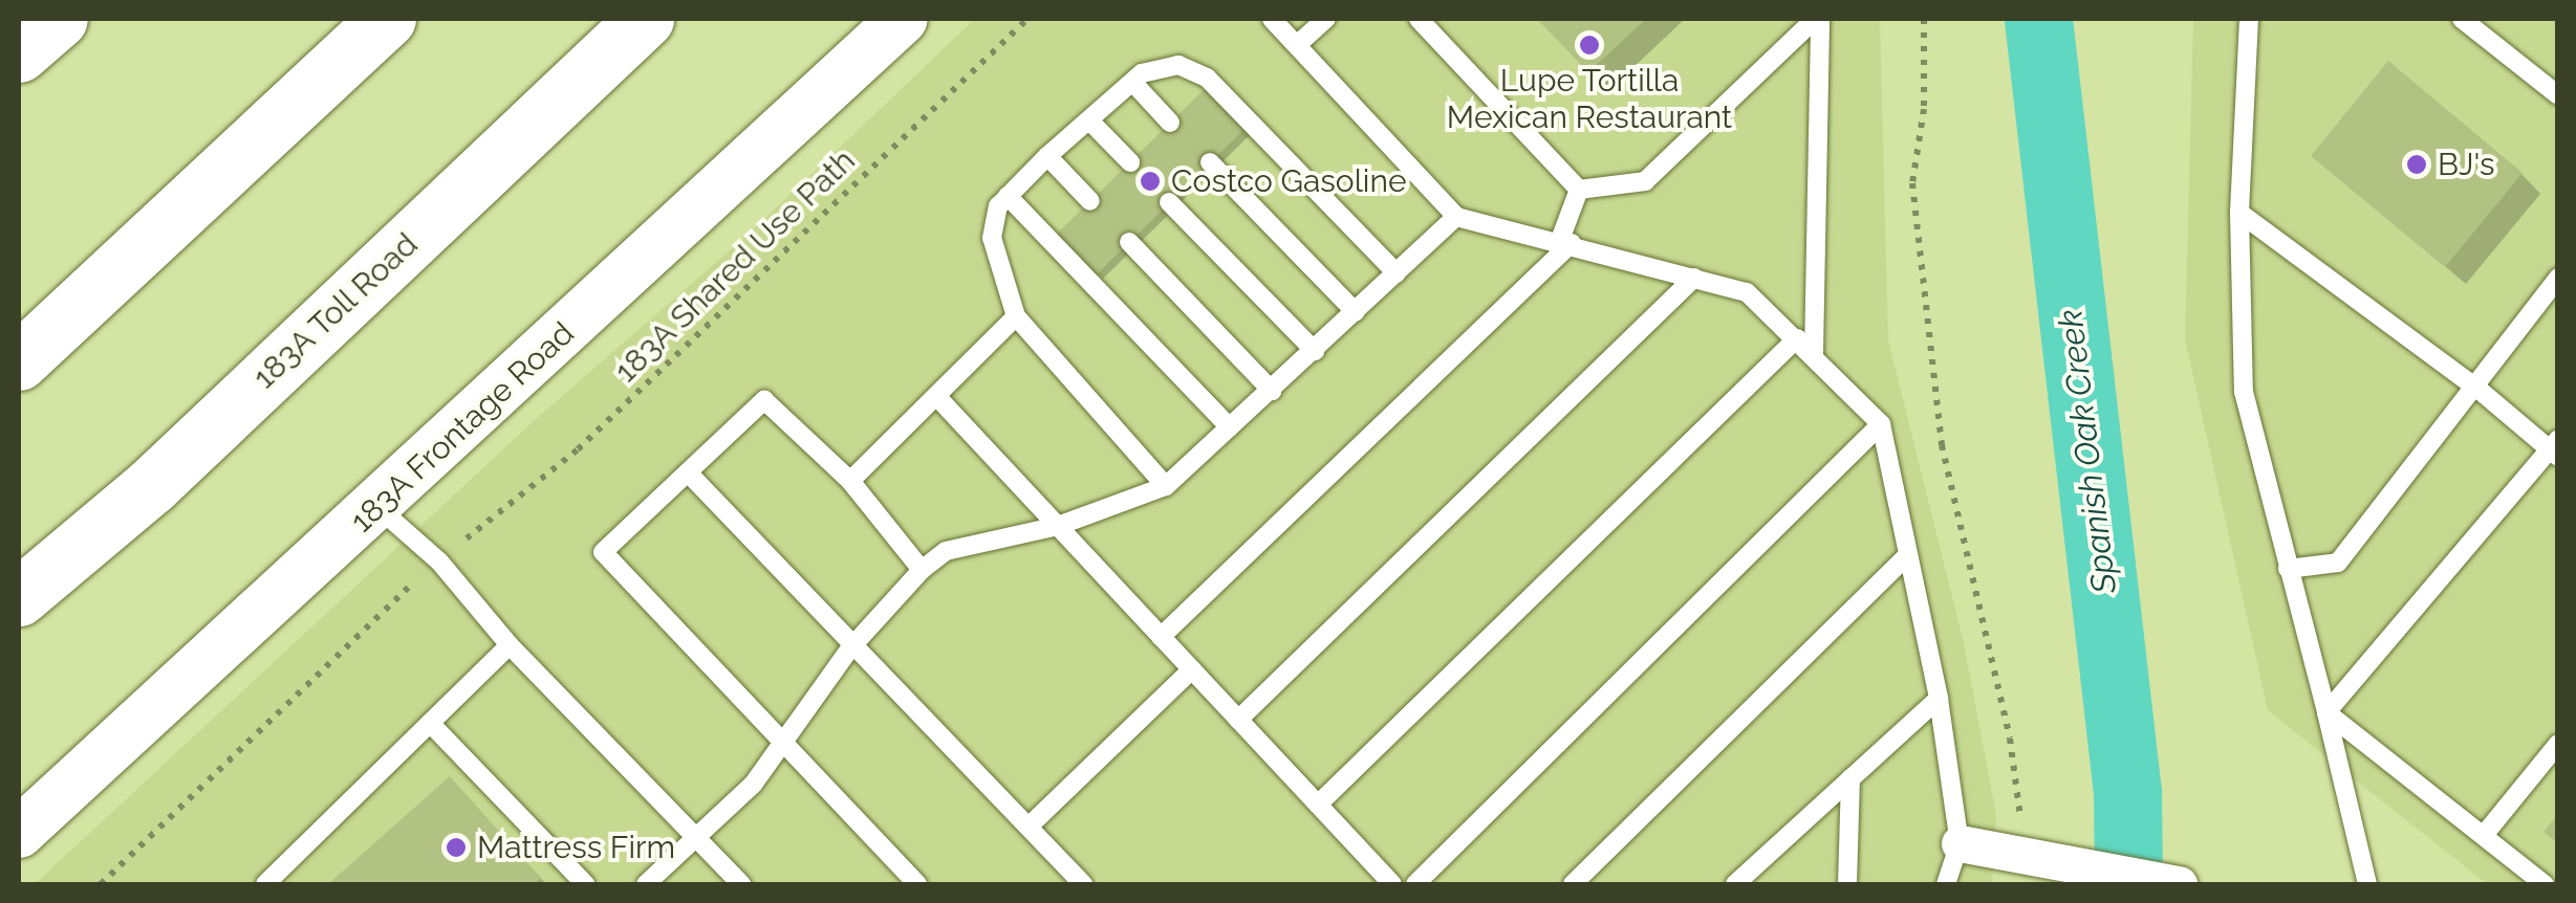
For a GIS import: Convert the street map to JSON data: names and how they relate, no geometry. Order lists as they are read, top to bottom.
{
  "streets": {
    "highway": ["183A Toll Road"],
    "main road": ["183A Frontage Road"],
    "path": ["183A Shared Use Path"]
  },
  "water": ["Spanish Oak Creek"],
  "places": [
    "Lupe Tortilla Mexican Restaurant",
    "BJ's",
    "Costco Gasoline",
    "Mattress Firm"
  ]
}
